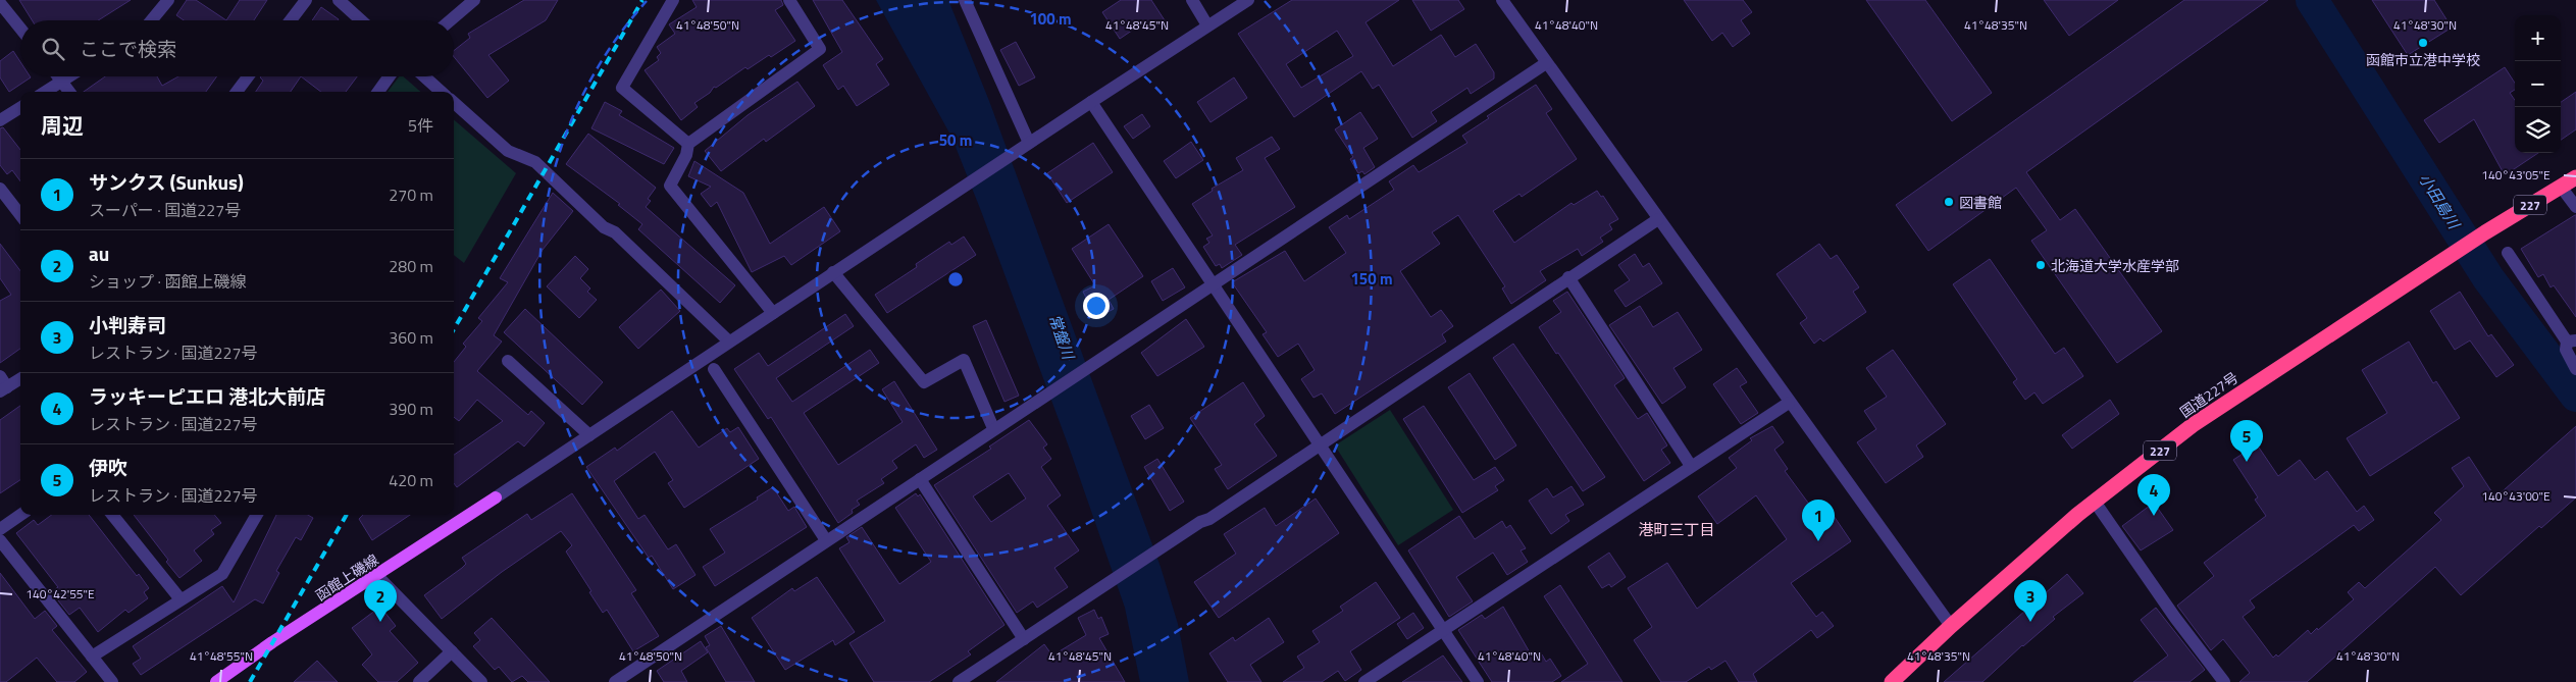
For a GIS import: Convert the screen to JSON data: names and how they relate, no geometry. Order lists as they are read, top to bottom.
{
  "streets": {
    "highway": ["227", "国道227号"],
    "main road": ["函館上磯線"]
  },
  "districts": ["港町三丁目"],
  "water": ["小田島川", "常盤川"],
  "places": ["函館市立港中学校", "図書館", "北海道大学水産学部"],
  "page": {
    "map_buttons": ["+", "−"],
    "search": "ここで検索",
    "heading": ["周辺", "5件"],
    "list": [
      {
        "mark": "1",
        "name": "サンクス (Sunkus)",
        "note": "スーパー · 国道227号",
        "value": "270 m"
      },
      {
        "mark": "2",
        "name": "au",
        "note": "ショップ · 函館上磯線",
        "value": "280 m"
      },
      {
        "mark": "3",
        "name": "小判寿司",
        "note": "レストラン · 国道227号",
        "value": "360 m"
      },
      {
        "mark": "4",
        "name": "ラッキーピエロ 港北大前店",
        "note": "レストラン · 国道227号",
        "value": "390 m"
      },
      {
        "mark": "5",
        "name": "伊吹",
        "note": "レストラン · 国道227号",
        "value": "420 m"
      }
    ],
    "pins": [
      "5",
      "4",
      "1",
      "2",
      "3"
    ]
  },
  "coordinates": [
    "41°48'40\"N",
    "41°48'35\"N",
    "41°48'30\"N",
    "41°48'50\"N",
    "41°48'45\"N",
    "140°43'05\"E",
    "140°43'00\"E",
    "140°42'55\"E",
    "41°48'55\"N"
  ],
  "rings": ["100 m", "50 m", "150 m"]
}
